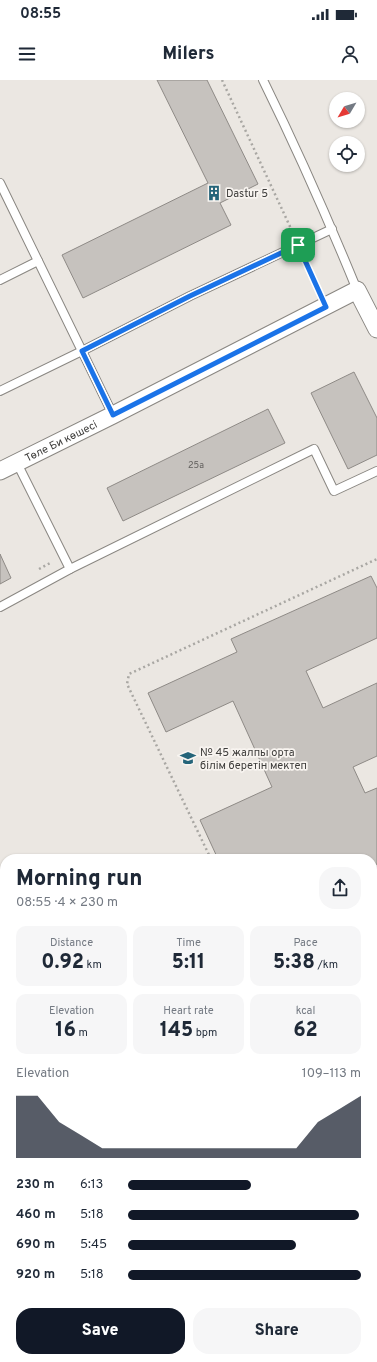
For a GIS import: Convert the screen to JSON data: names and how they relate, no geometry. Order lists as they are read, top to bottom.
{
  "streets": {
    "street": ["Төле Би көшесі"]
  },
  "places": {
    "building": ["Dastur 5"],
    "school or university": ["№ 45 жалпы орта білім беретін мектеп"]
  },
  "house_numbers": ["25а"],
  "north": "bottom left",
  "page": {
    "status": "08:55",
    "header": "Milers",
    "heading": ["Morning run", "08:55 · 4 × 230 m"],
    "stats": [
      ["Distance", "0.92 km"],
      ["Time", "5:11"],
      ["Pace", "5:38 /km"],
      ["Elevation", "16 m"],
      ["Heart rate", "145 bpm"],
      ["kcal", "62"]
    ],
    "chart": ["Elevation", "109–113 m"],
    "list": [
      {
        "name": "230 m",
        "note": "6:13"
      },
      {
        "name": "460 m",
        "note": "5:18"
      },
      {
        "name": "690 m",
        "note": "5:45"
      },
      {
        "name": "920 m",
        "note": "5:18"
      }
    ],
    "buttons": ["Save", "Share"]
  }
}
